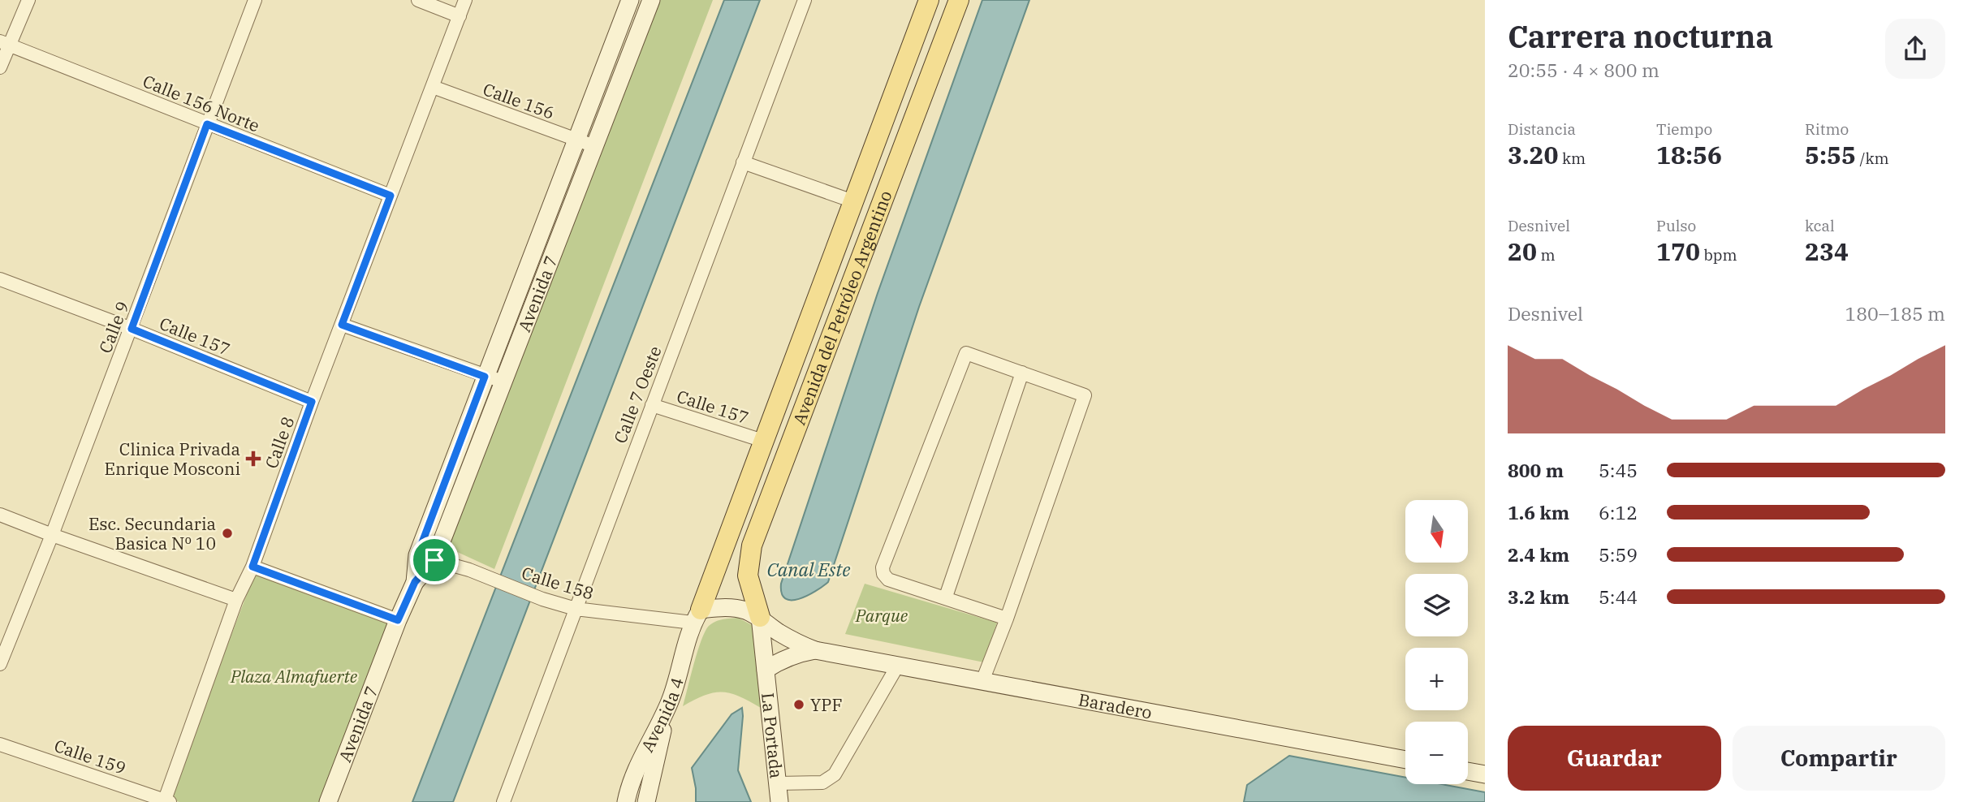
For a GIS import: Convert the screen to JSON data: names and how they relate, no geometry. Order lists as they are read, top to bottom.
{
  "streets": {
    "main road": [
      "Avenida 7",
      "Avenida del Petróleo Argentino",
      "Baradero",
      "Avenida 4",
      "La Portada"
    ],
    "street": [
      "Calle 156",
      "Calle 156 Norte",
      "Calle 9",
      "Calle 157",
      "Calle 7 Oeste",
      "Calle 8",
      "Calle 158",
      "Calle 159"
    ]
  },
  "crossings": [
    ["Calle 156", "Avenida 7"],
    ["Calle 156", "Calle 8"],
    ["Calle 156 Norte", "Calle 9"],
    ["Calle 156 Norte", "Calle 8"],
    ["Avenida 7", "Calle 158"],
    ["Avenida del Petróleo Argentino", "Calle 157"],
    ["Avenida del Petróleo Argentino", "Calle 158"],
    ["Avenida del Petróleo Argentino", "Baradero"],
    ["Avenida del Petróleo Argentino", "Avenida 4"],
    ["Avenida del Petróleo Argentino", "La Portada"],
    ["Calle 9", "Calle 157"],
    ["Calle 157", "Calle 7 Oeste"],
    ["Calle 157", "Calle 8"],
    ["Calle 7 Oeste", "Calle 158"],
    ["Calle 8", "Calle 159"],
    ["Calle 158", "Avenida 4"],
    ["Baradero", "La Portada"]
  ],
  "water": ["Canal Este"],
  "parks": ["Parque", "Plaza Almafuerte"],
  "places": {
    "health": ["Clinica Privada Enrique Mosconi"],
    "other": ["Esc. Secundaria Basica Nº 10", "YPF"]
  },
  "north": "bottom",
  "page": {
    "heading": ["Carrera nocturna", "20:55 · 4 × 800 m"],
    "stats": [
      ["Distancia", "3.20 km"],
      ["Tiempo", "18:56"],
      ["Ritmo", "5:55 /km"],
      ["Desnivel", "20 m"],
      ["Pulso", "170 bpm"],
      ["kcal", "234"]
    ],
    "chart": ["Desnivel", "180–185 m"],
    "list": [
      {
        "name": "800 m",
        "note": "5:45"
      },
      {
        "name": "1.6 km",
        "note": "6:12"
      },
      {
        "name": "2.4 km",
        "note": "5:59"
      },
      {
        "name": "3.2 km",
        "note": "5:44"
      }
    ],
    "map_buttons": ["+", "−"],
    "buttons": ["Guardar", "Compartir"]
  }
}
